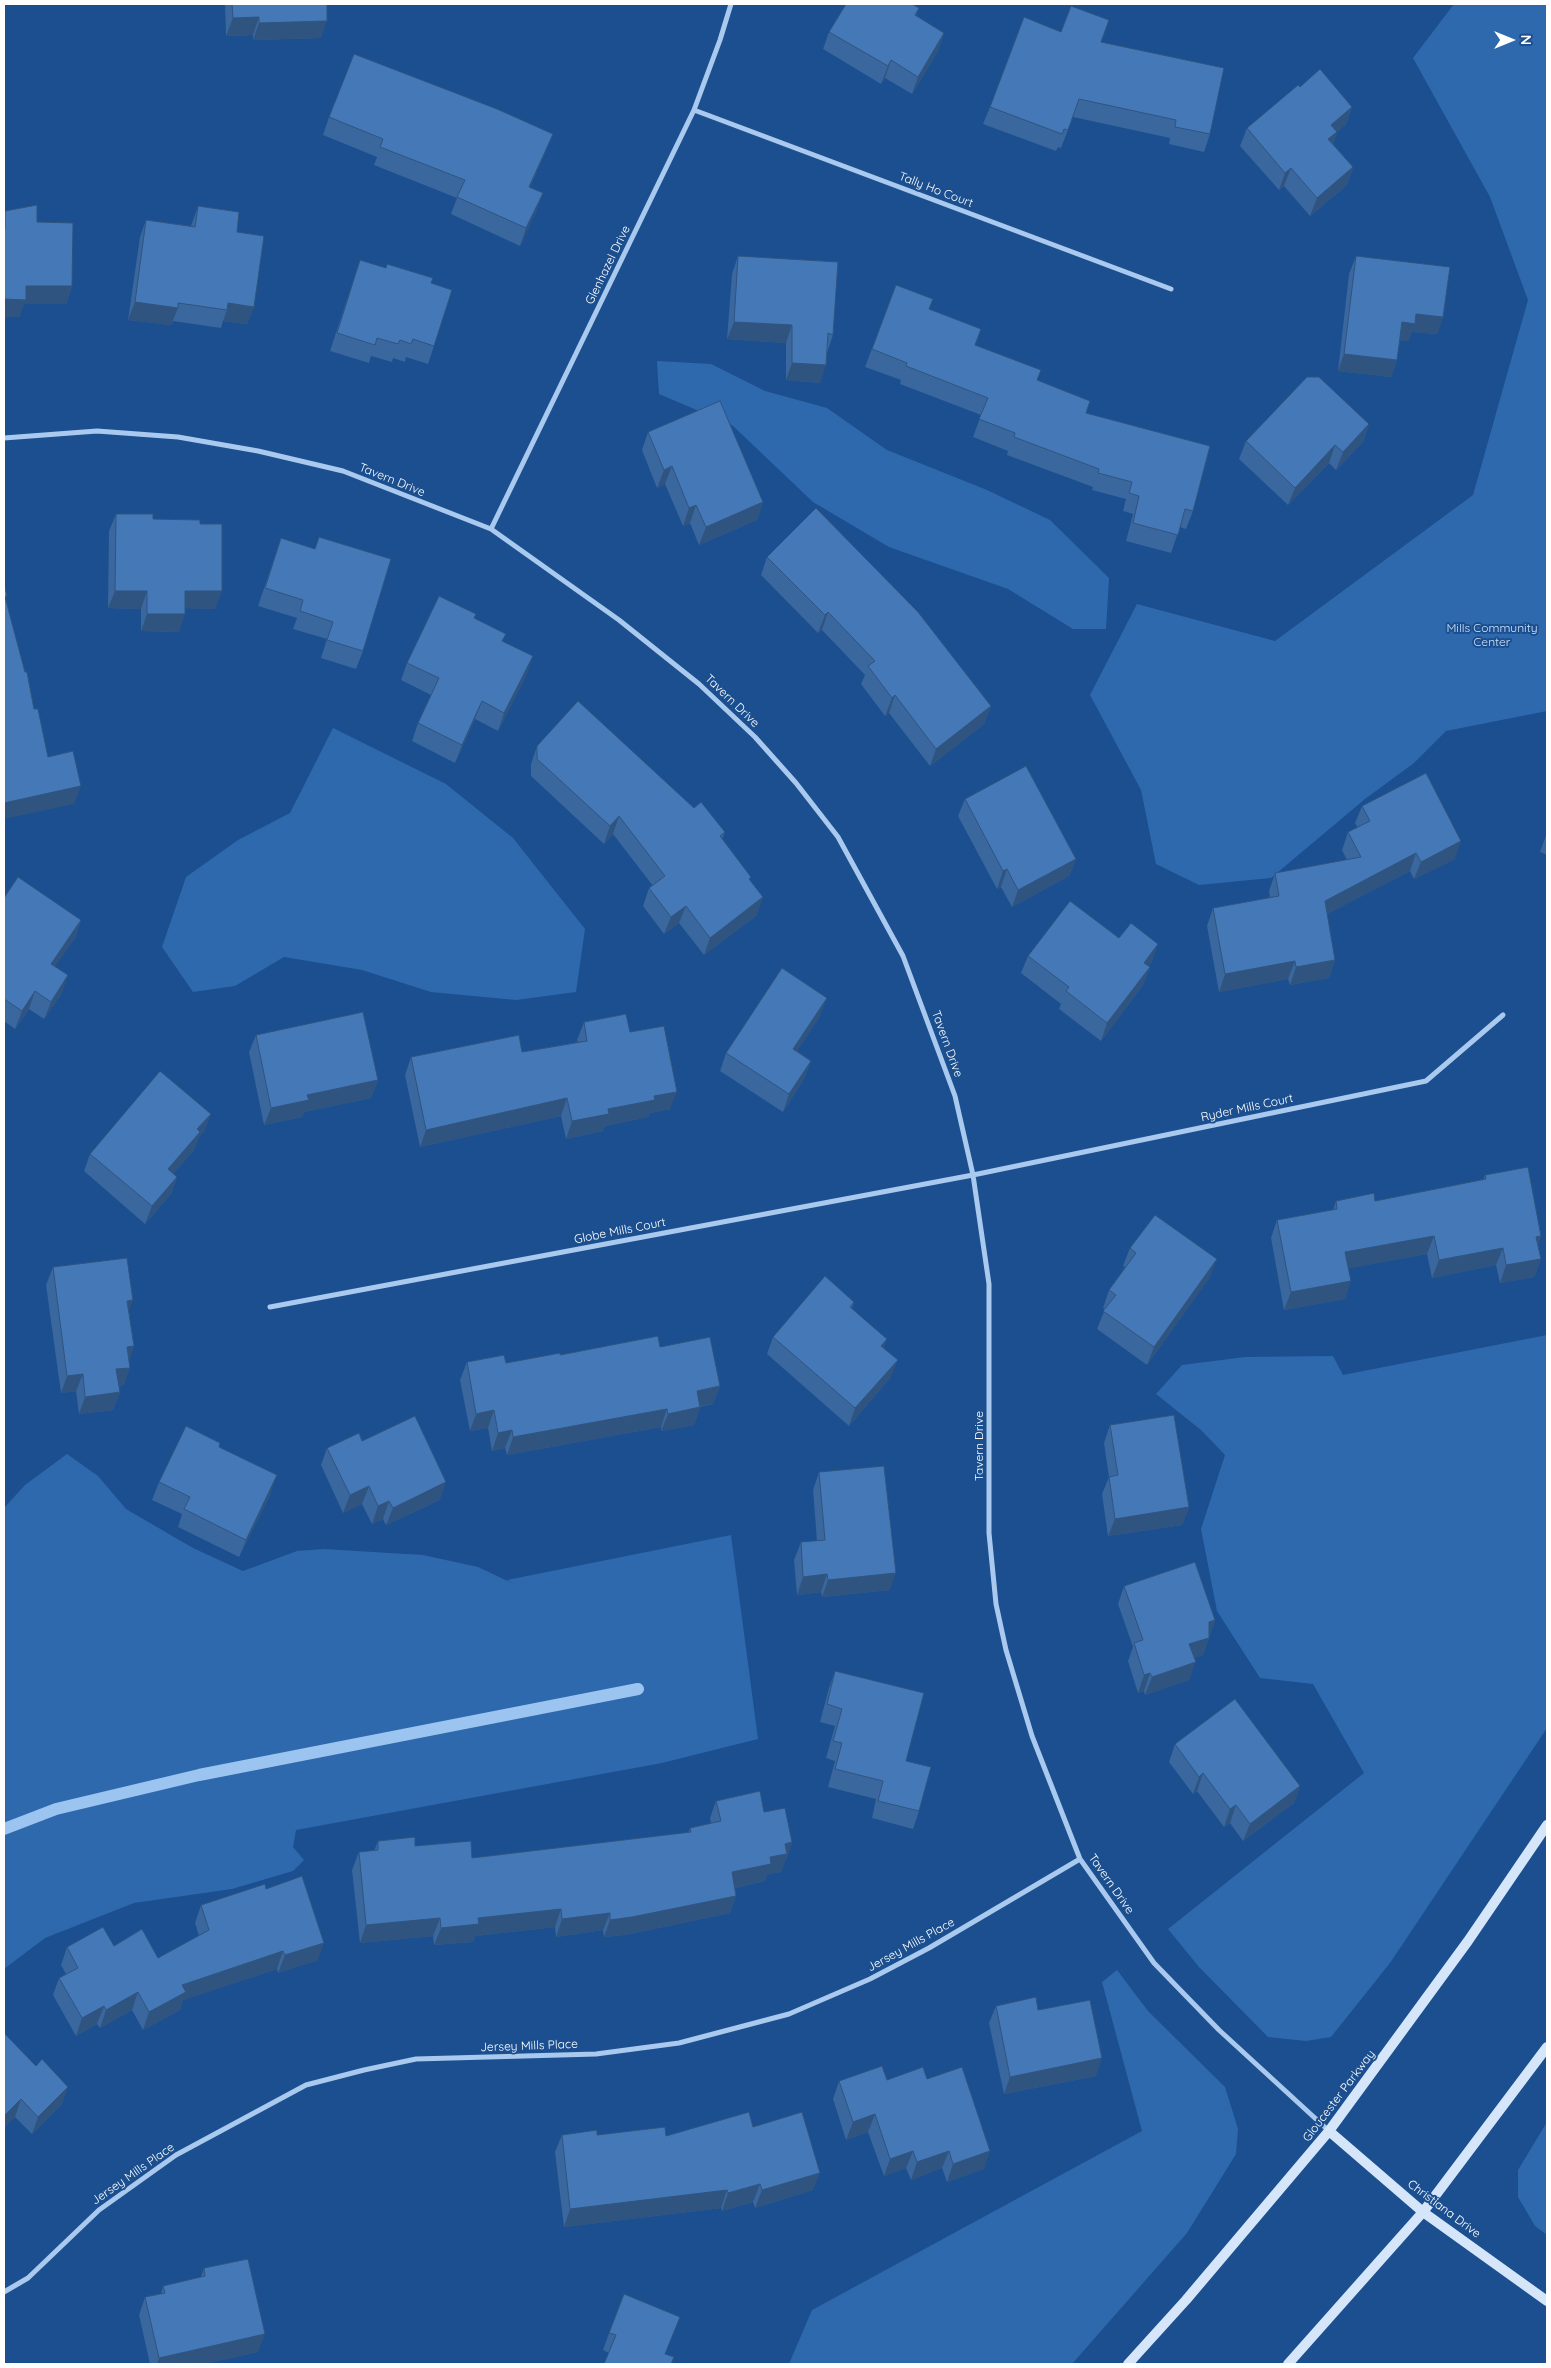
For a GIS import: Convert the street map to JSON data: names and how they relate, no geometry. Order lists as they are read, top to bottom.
{
  "streets": {
    "main road": ["Gloucester Parkway", "Christiana Drive"],
    "street": [
      "Tally Ho Court",
      "Glenhazel Drive",
      "Tavern Drive",
      "Ryder Mills Court",
      "Globe Mills Court",
      "Jersey Mills Place"
    ]
  },
  "crossings": [
    ["Tally Ho Court", "Glenhazel Drive"],
    ["Glenhazel Drive", "Tavern Drive"],
    ["Tavern Drive", "Ryder Mills Court"],
    ["Tavern Drive", "Globe Mills Court"],
    ["Tavern Drive", "Jersey Mills Place"],
    ["Tavern Drive", "Gloucester Parkway"],
    ["Tavern Drive", "Christiana Drive"],
    ["Ryder Mills Court", "Globe Mills Court"],
    ["Gloucester Parkway", "Christiana Drive"]
  ],
  "parks": ["Mills Community Center"],
  "north": "right"
}
